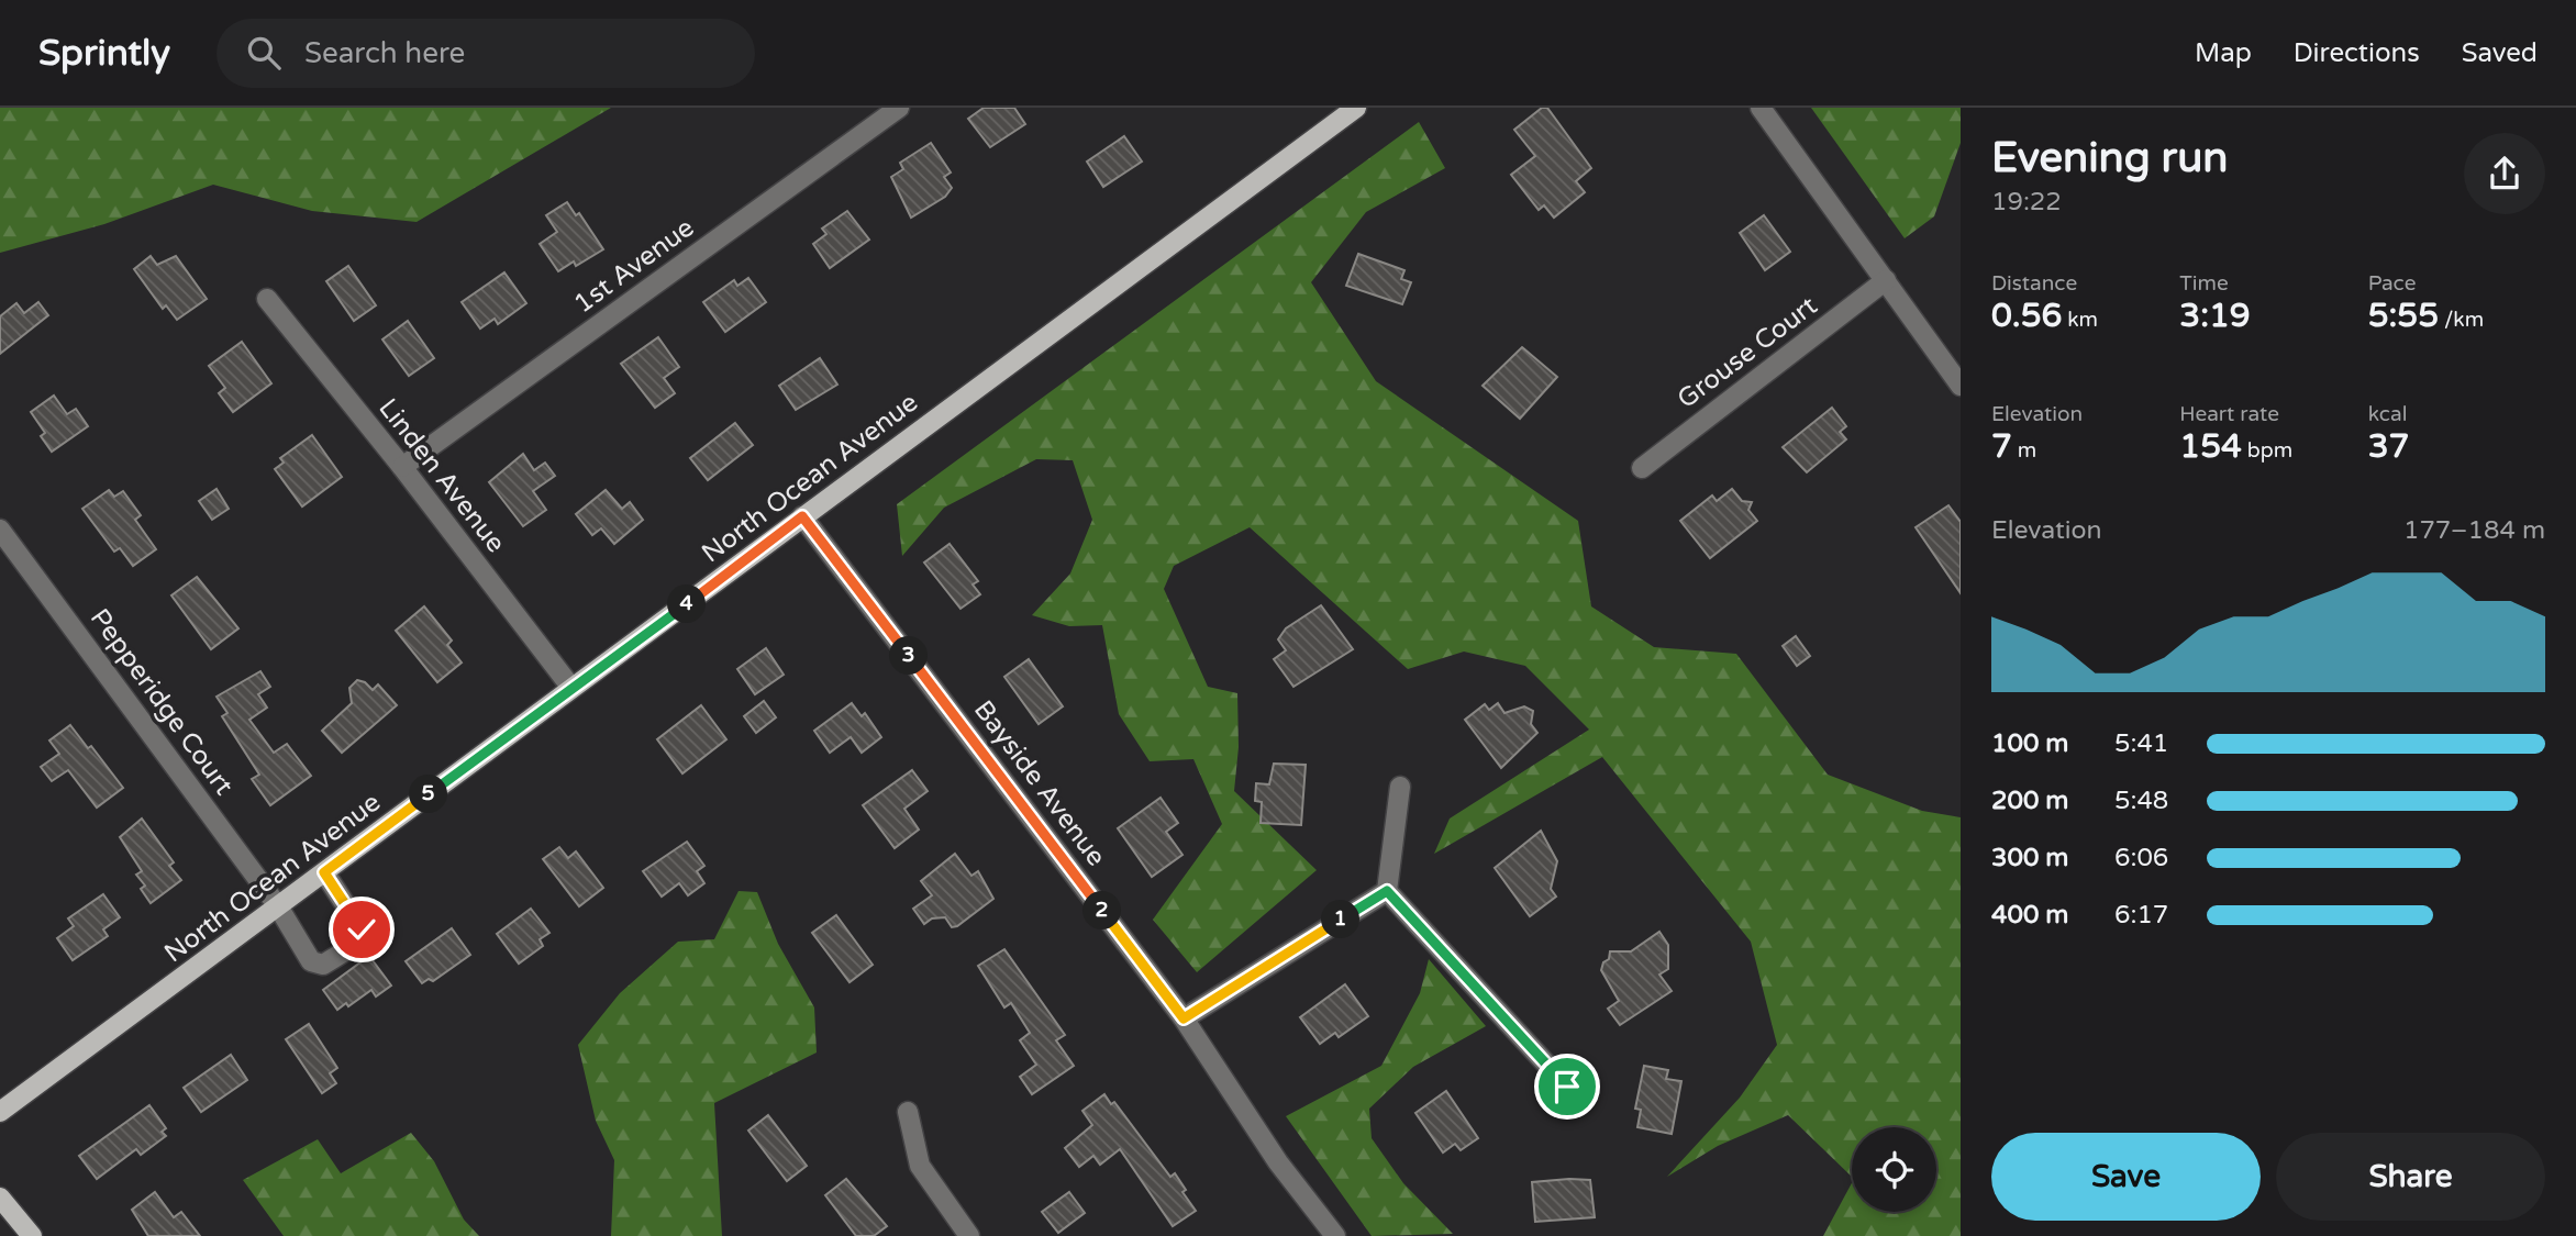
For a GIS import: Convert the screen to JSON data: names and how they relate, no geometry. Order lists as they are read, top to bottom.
{
  "streets": {
    "main road": ["North Ocean Avenue"],
    "street": [
      "1st Avenue",
      "Grouse Court",
      "Linden Avenue",
      "Pepperidge Court",
      "Bayside Avenue"
    ]
  },
  "crossings": [
    ["1st Avenue", "Linden Avenue"],
    ["Linden Avenue", "North Ocean Avenue"],
    ["North Ocean Avenue", "Pepperidge Court"],
    ["North Ocean Avenue", "Bayside Avenue"]
  ],
  "page": {
    "header": "Sprintly",
    "search": "Search here",
    "nav": ["Map", "Directions", "Saved"],
    "heading": ["Evening run", "19:22"],
    "stats": [
      ["Distance", "0.56 km"],
      ["Time", "3:19"],
      ["Pace", "5:55 /km"],
      ["Elevation", "7 m"],
      ["Heart rate", "154 bpm"],
      ["kcal", "37"]
    ],
    "chart": ["Elevation", "177–184 m"],
    "pins": [
      "4",
      "3",
      "5",
      "2",
      "1"
    ],
    "list": [
      {
        "name": "100 m",
        "note": "5:41"
      },
      {
        "name": "200 m",
        "note": "5:48"
      },
      {
        "name": "300 m",
        "note": "6:06"
      },
      {
        "name": "400 m",
        "note": "6:17"
      }
    ],
    "buttons": ["Save", "Share"]
  }
}
